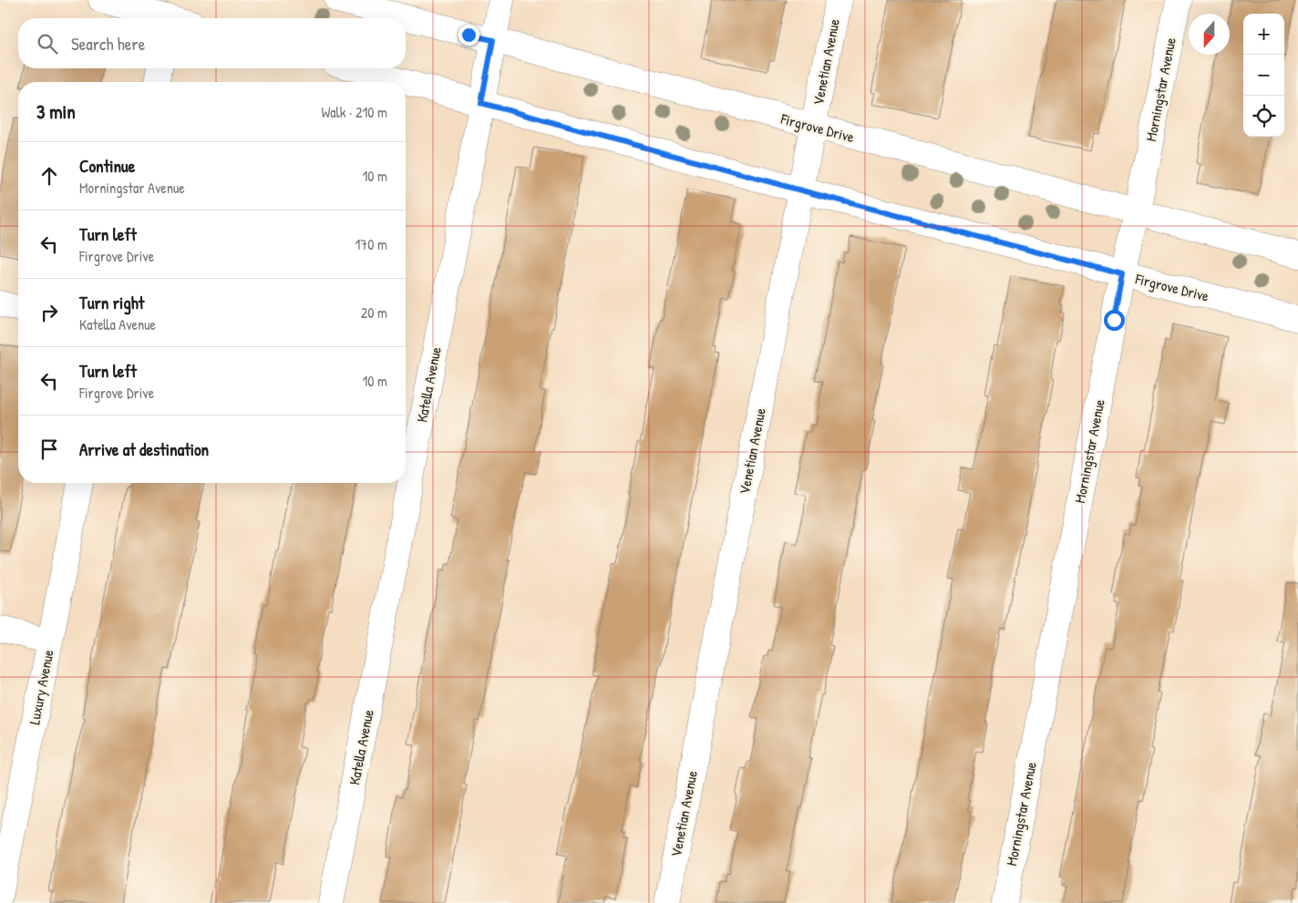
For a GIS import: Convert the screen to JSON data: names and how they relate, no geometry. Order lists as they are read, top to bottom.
{
  "streets": {
    "street": [
      "Venetian Avenue",
      "Morningstar Avenue",
      "Firgrove Drive",
      "Katella Avenue",
      "Luxury Avenue"
    ]
  },
  "crossings": [
    ["Venetian Avenue", "Firgrove Drive"],
    ["Morningstar Avenue", "Firgrove Drive"],
    ["Firgrove Drive", "Katella Avenue"]
  ],
  "north": "bottom",
  "page": {
    "map_buttons": ["+", "−"],
    "search": "Search here",
    "heading": ["3 min", "Walk · 210 m"],
    "list": [
      ["Continue", "Morningstar Avenue", "10 m"],
      ["Turn left", "Firgrove Drive", "170 m"],
      ["Turn right", "Katella Avenue", "20 m"],
      ["Turn left", "Firgrove Drive", "10 m"],
      "Arrive at destination"
    ]
  }
}
